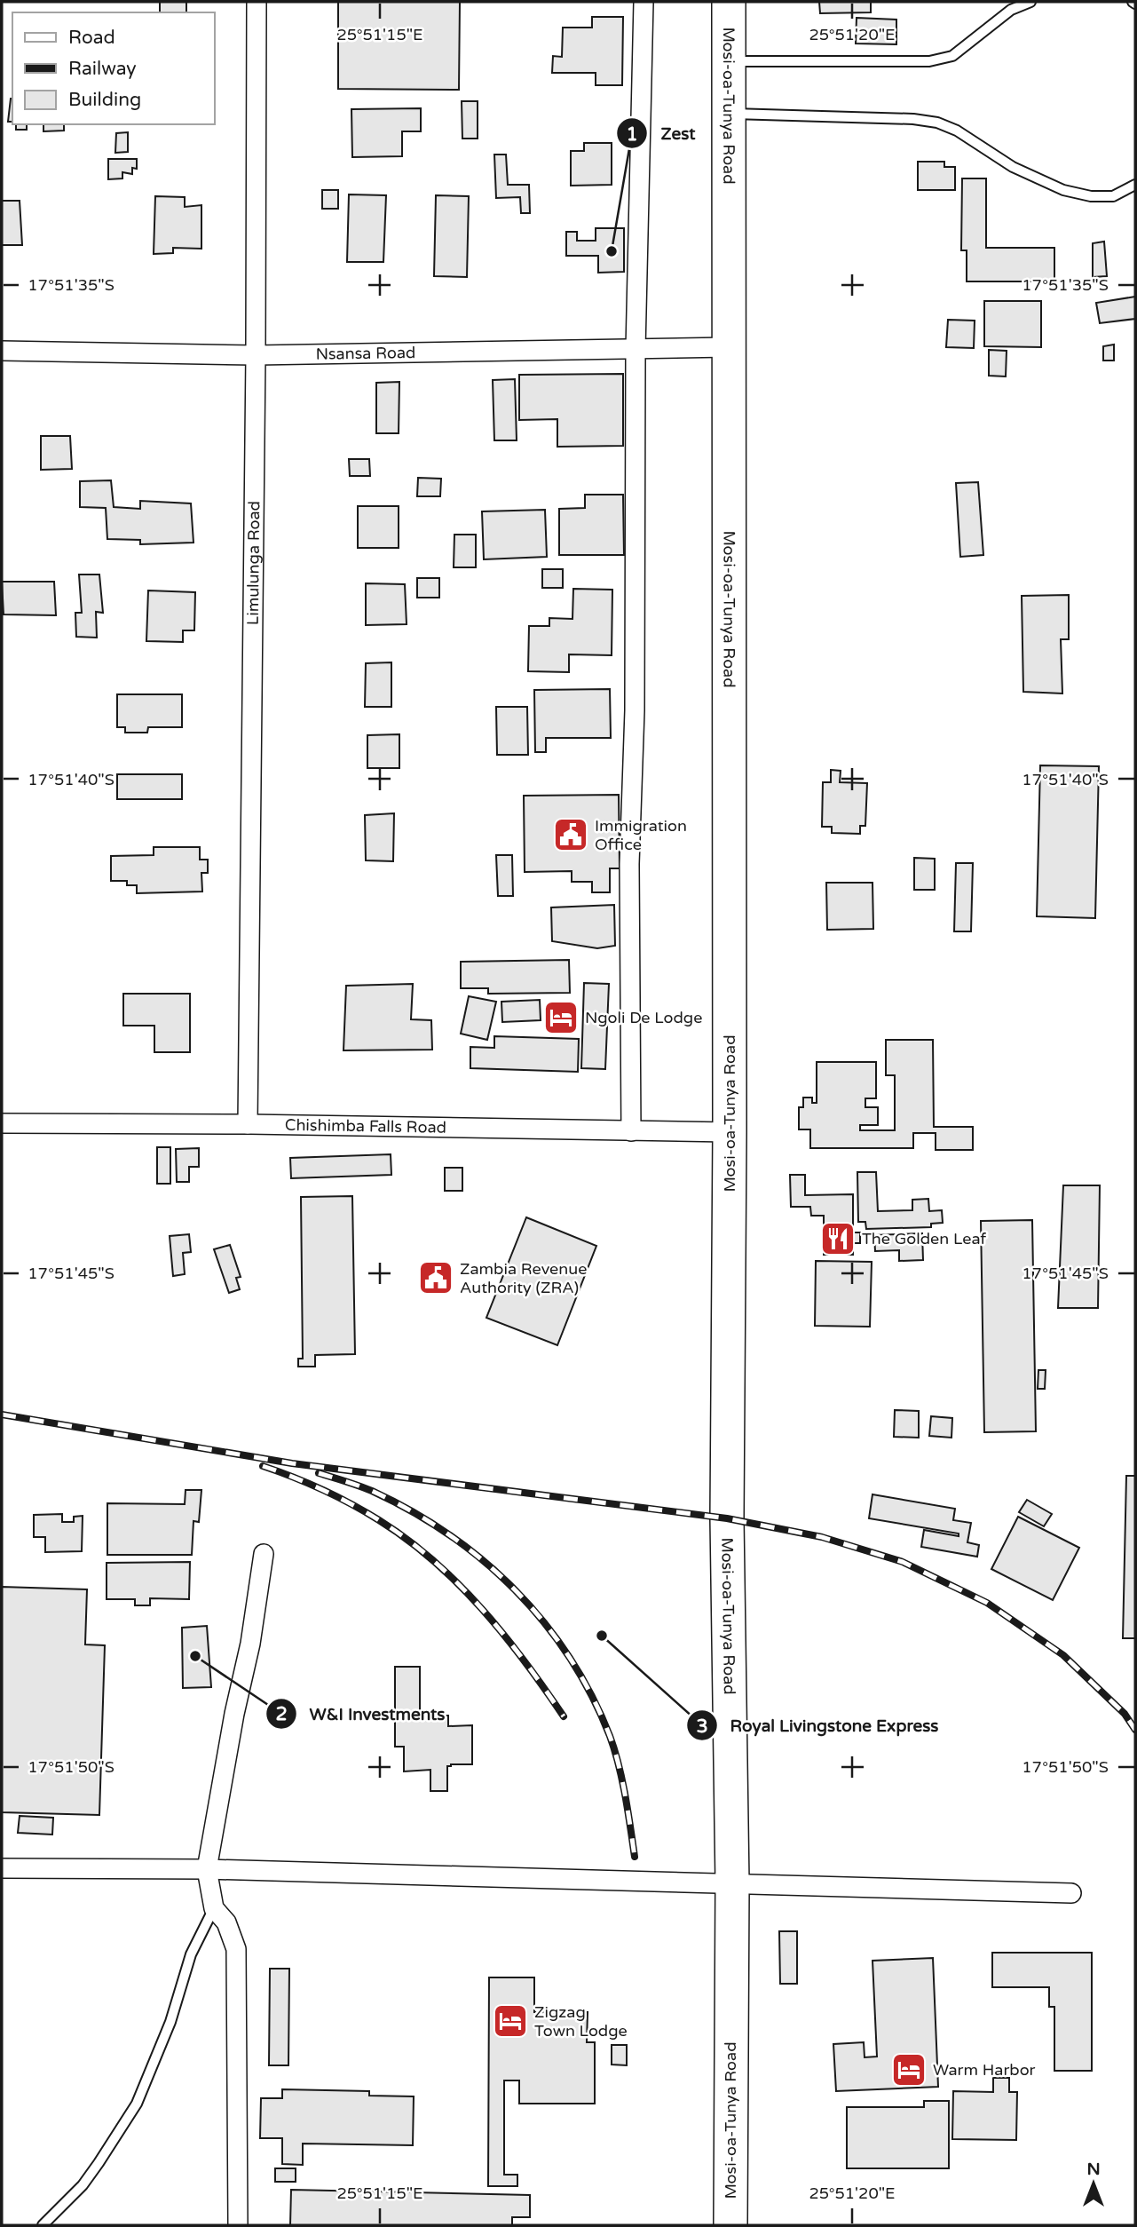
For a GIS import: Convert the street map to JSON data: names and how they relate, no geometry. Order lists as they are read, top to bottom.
{
  "streets": {
    "highway": ["Mosi-oa-Tunya Road"],
    "street": ["Nsansa Road", "Limulunga Road", "Chishimba Falls Road"]
  },
  "crossings": [
    ["Mosi-oa-Tunya Road", "Nsansa Road"],
    ["Mosi-oa-Tunya Road", "Chishimba Falls Road"],
    ["Nsansa Road", "Limulunga Road"],
    ["Limulunga Road", "Chishimba Falls Road"]
  ],
  "places": {
    "other": ["Zest", "Royal Livingstone Express", "W&I Investments"],
    "public building": ["Immigration Office", "Zambia Revenue Authority (ZRA)"],
    "hotel": ["Ngoli De Lodge", "Zigzag Town Lodge", "Warm Harbor"],
    "restaurant": ["The Golden Leaf"]
  },
  "legend": ["Road", "Railway", "Building"],
  "north": "top",
  "coordinates": [
    "25°51'15\"E",
    "25°51'20\"E",
    "17°51'35\"S",
    "17°51'40\"S",
    "17°51'45\"S",
    "17°51'50\"S"
  ]
}
